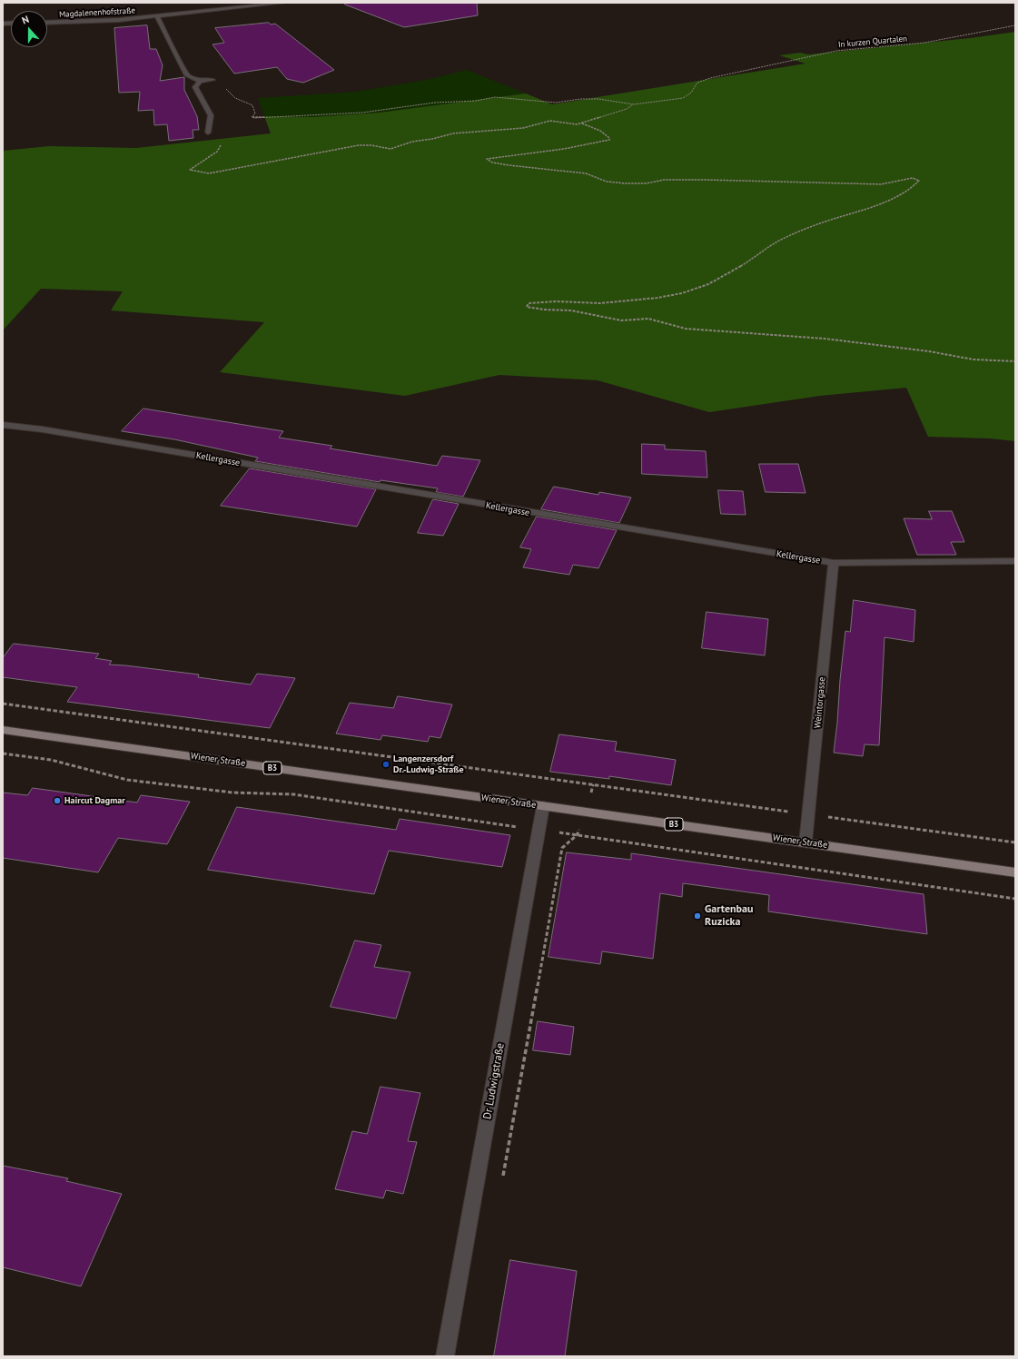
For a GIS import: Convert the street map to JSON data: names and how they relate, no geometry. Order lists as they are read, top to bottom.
{
  "streets": {
    "main road": ["Wiener Straße", "B3"],
    "street": [
      "Magdalenenhofstraße",
      "Kellergasse",
      "Weintorgasse",
      "Dr Ludwigstraße"
    ],
    "path": ["In kurzen Quartalen"]
  },
  "crossings": [
    ["Kellergasse", "Weintorgasse"],
    ["Weintorgasse", "Wiener Straße"],
    ["Wiener Straße", "Dr Ludwigstraße"]
  ],
  "places": ["Langenzersdorf Dr.-Ludwig-Straße", "Haircut Dagmar", "Gartenbau Ruzicka"],
  "north": "top"
}
